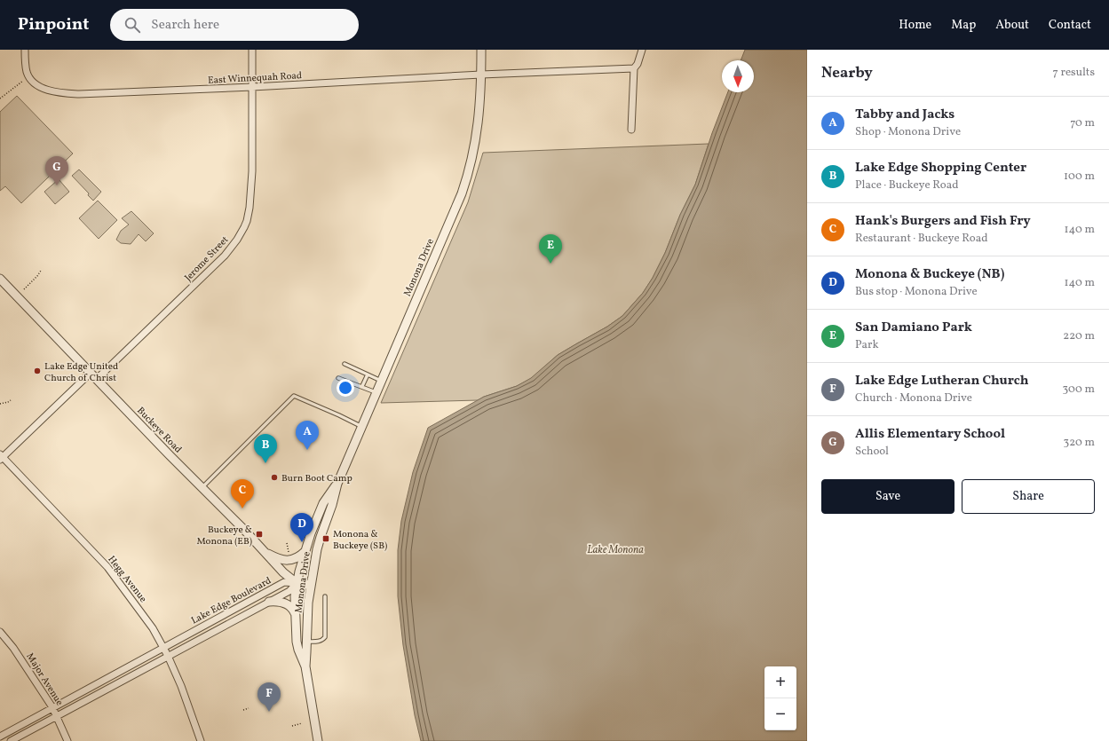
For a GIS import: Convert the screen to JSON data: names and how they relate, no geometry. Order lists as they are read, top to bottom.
{
  "streets": {
    "street": [
      "East Winnequah Road",
      "Jerome Street",
      "Monona Drive",
      "Buckeye Road",
      "Hegg Avenue",
      "Lake Edge Boulevard",
      "Major Avenue"
    ]
  },
  "crossings": [
    ["East Winnequah Road", "Jerome Street"],
    ["East Winnequah Road", "Monona Drive"],
    ["Jerome Street", "Buckeye Road"],
    ["Monona Drive", "Buckeye Road"],
    ["Monona Drive", "Lake Edge Boulevard"],
    ["Buckeye Road", "Lake Edge Boulevard"],
    ["Hegg Avenue", "Lake Edge Boulevard"],
    ["Lake Edge Boulevard", "Major Avenue"]
  ],
  "water": ["Lake Monona"],
  "places": {
    "other": ["Lake Edge United Church of Christ", "Burn Boot Camp"],
    "transit": ["Buckeye & Monona (EB)", "Monona & Buckeye (SB)"]
  },
  "north": "bottom",
  "page": {
    "header": "Pinpoint",
    "search": "Search here",
    "nav": [
      "Home",
      "Map",
      "About",
      "Contact"
    ],
    "heading": ["Nearby", "7 results"],
    "list": [
      {
        "mark": "A",
        "name": "Tabby and Jacks",
        "note": "Shop · Monona Drive",
        "value": "70 m"
      },
      {
        "mark": "B",
        "name": "Lake Edge Shopping Center",
        "note": "Place · Buckeye Road",
        "value": "100 m"
      },
      {
        "mark": "C",
        "name": "Hank's Burgers and Fish Fry",
        "note": "Restaurant · Buckeye Road",
        "value": "140 m"
      },
      {
        "mark": "D",
        "name": "Monona & Buckeye (NB)",
        "note": "Bus stop · Monona Drive",
        "value": "140 m"
      },
      {
        "mark": "E",
        "name": "San Damiano Park",
        "note": "Park",
        "value": "220 m"
      },
      {
        "mark": "F",
        "name": "Lake Edge Lutheran Church",
        "note": "Church · Monona Drive",
        "value": "300 m"
      },
      {
        "mark": "G",
        "name": "Allis Elementary School",
        "note": "School",
        "value": "320 m"
      }
    ],
    "pins": [
      "G",
      "E",
      "A",
      "B",
      "C",
      "D",
      "F"
    ],
    "buttons": ["Save", "Share"],
    "map_buttons": ["+", "−"]
  }
}
